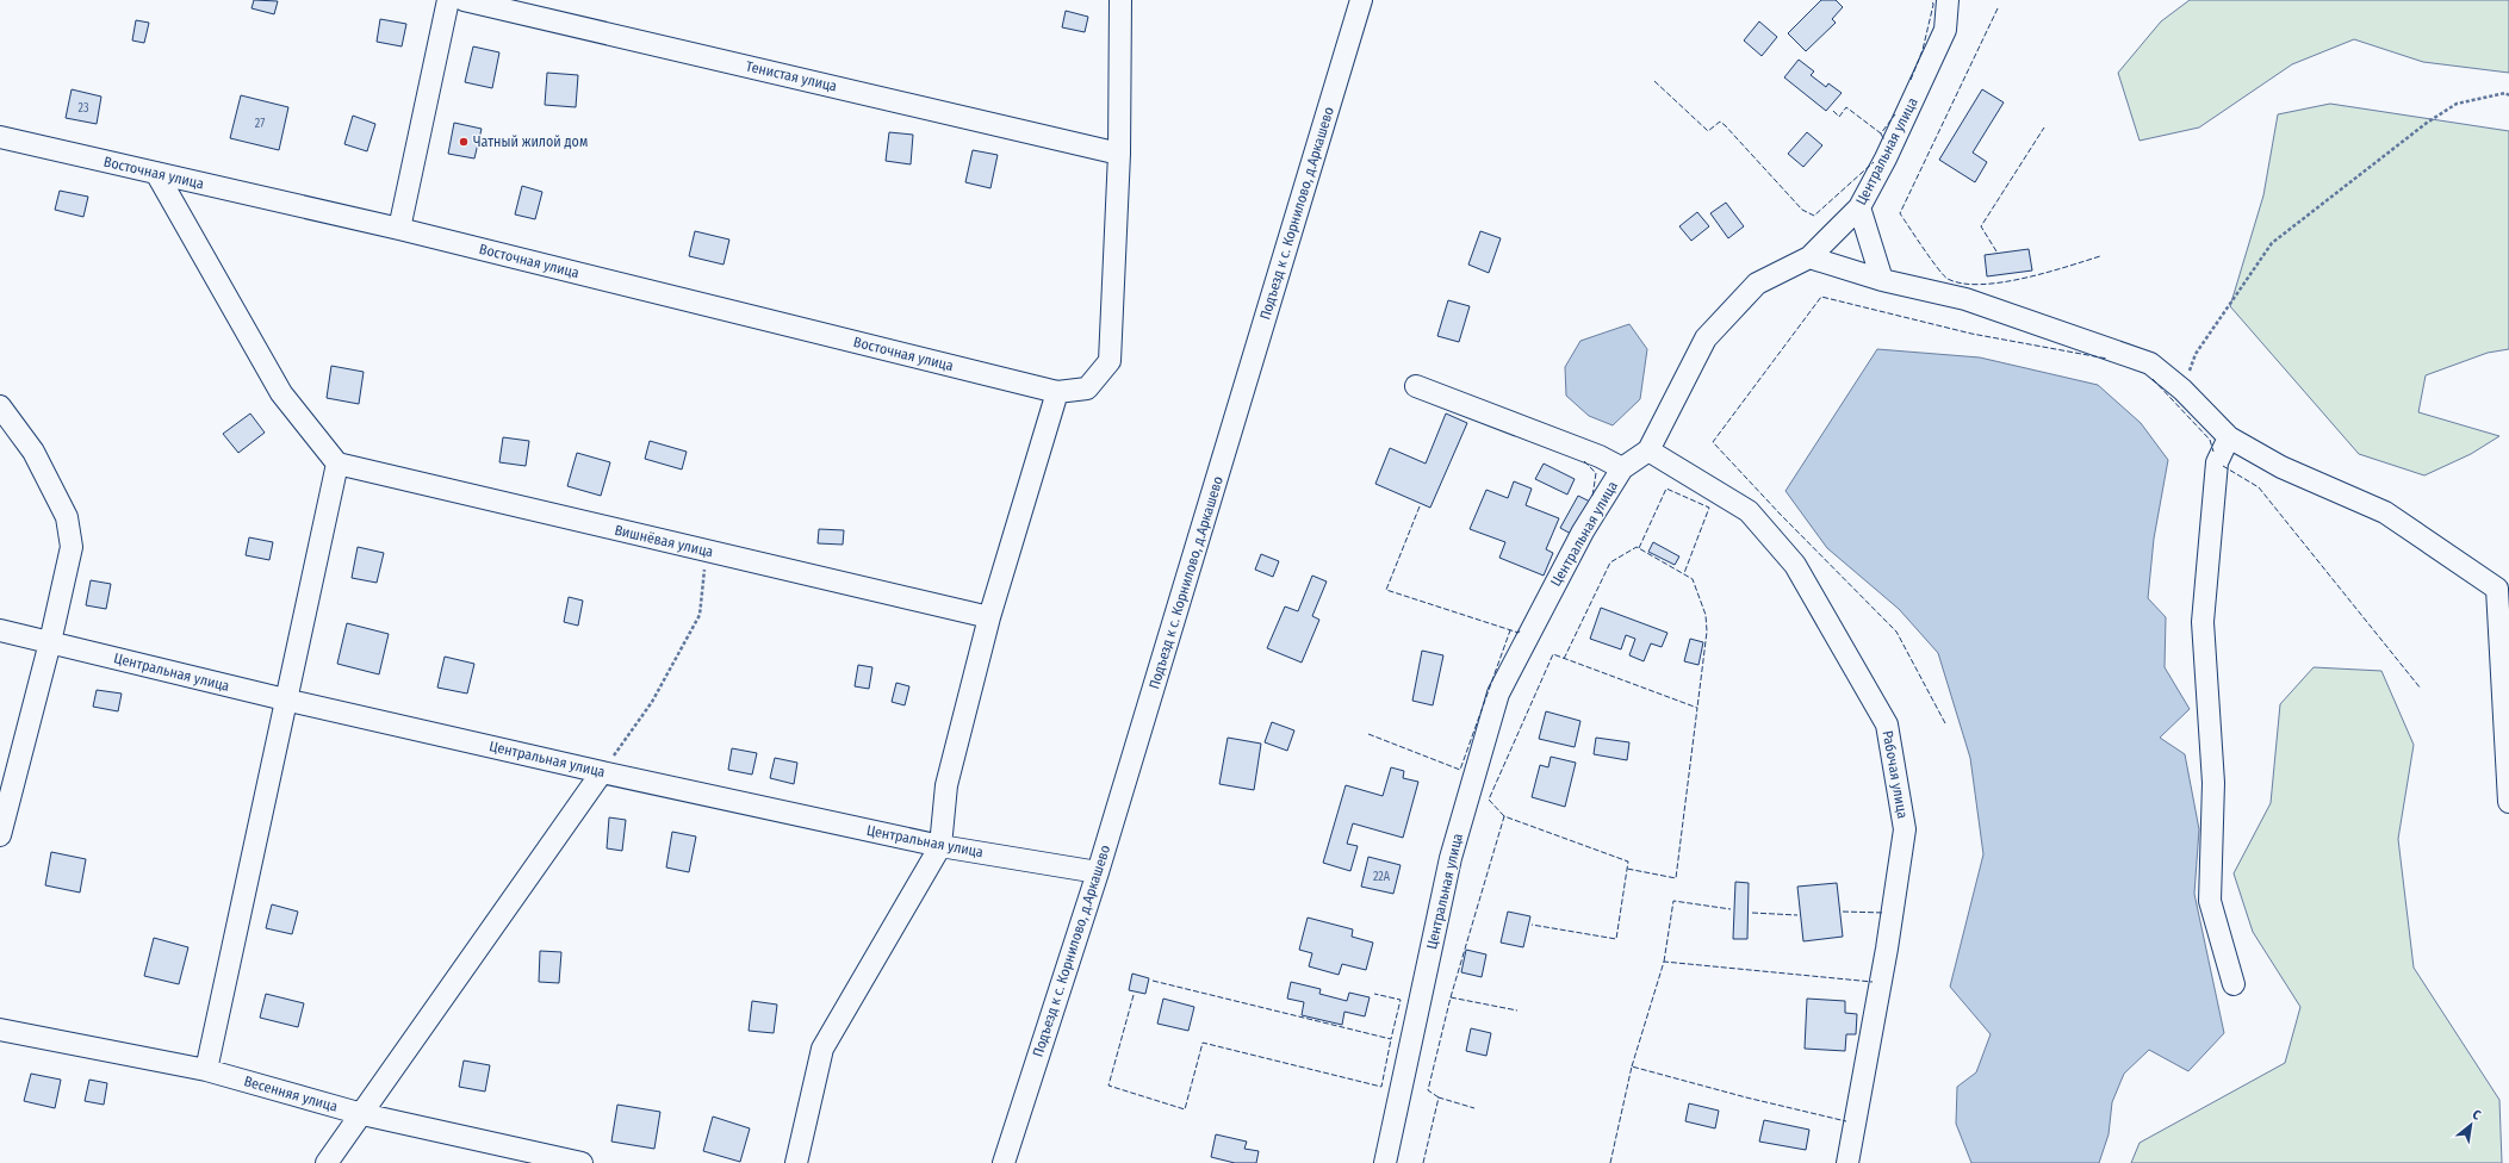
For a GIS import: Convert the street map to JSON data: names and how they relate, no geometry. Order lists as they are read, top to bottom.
{
  "streets": {
    "street": [
      "Тенистая улица",
      "Центральная улица",
      "Восточная улица",
      "Подъезд к с. Корнилово, д.Аркашево",
      "Вишнёвая улица",
      "Рабочая улица",
      "Весенняя улица"
    ]
  },
  "crossings": [
    ["Центральная улица", "Подъезд к с. Корнилово, д.Аркашево"],
    ["Центральная улица", "Рабочая улица"]
  ],
  "places": ["Чатный жилой дом"],
  "house_numbers": ["23", "27", "22А"],
  "north": "top right"
}
